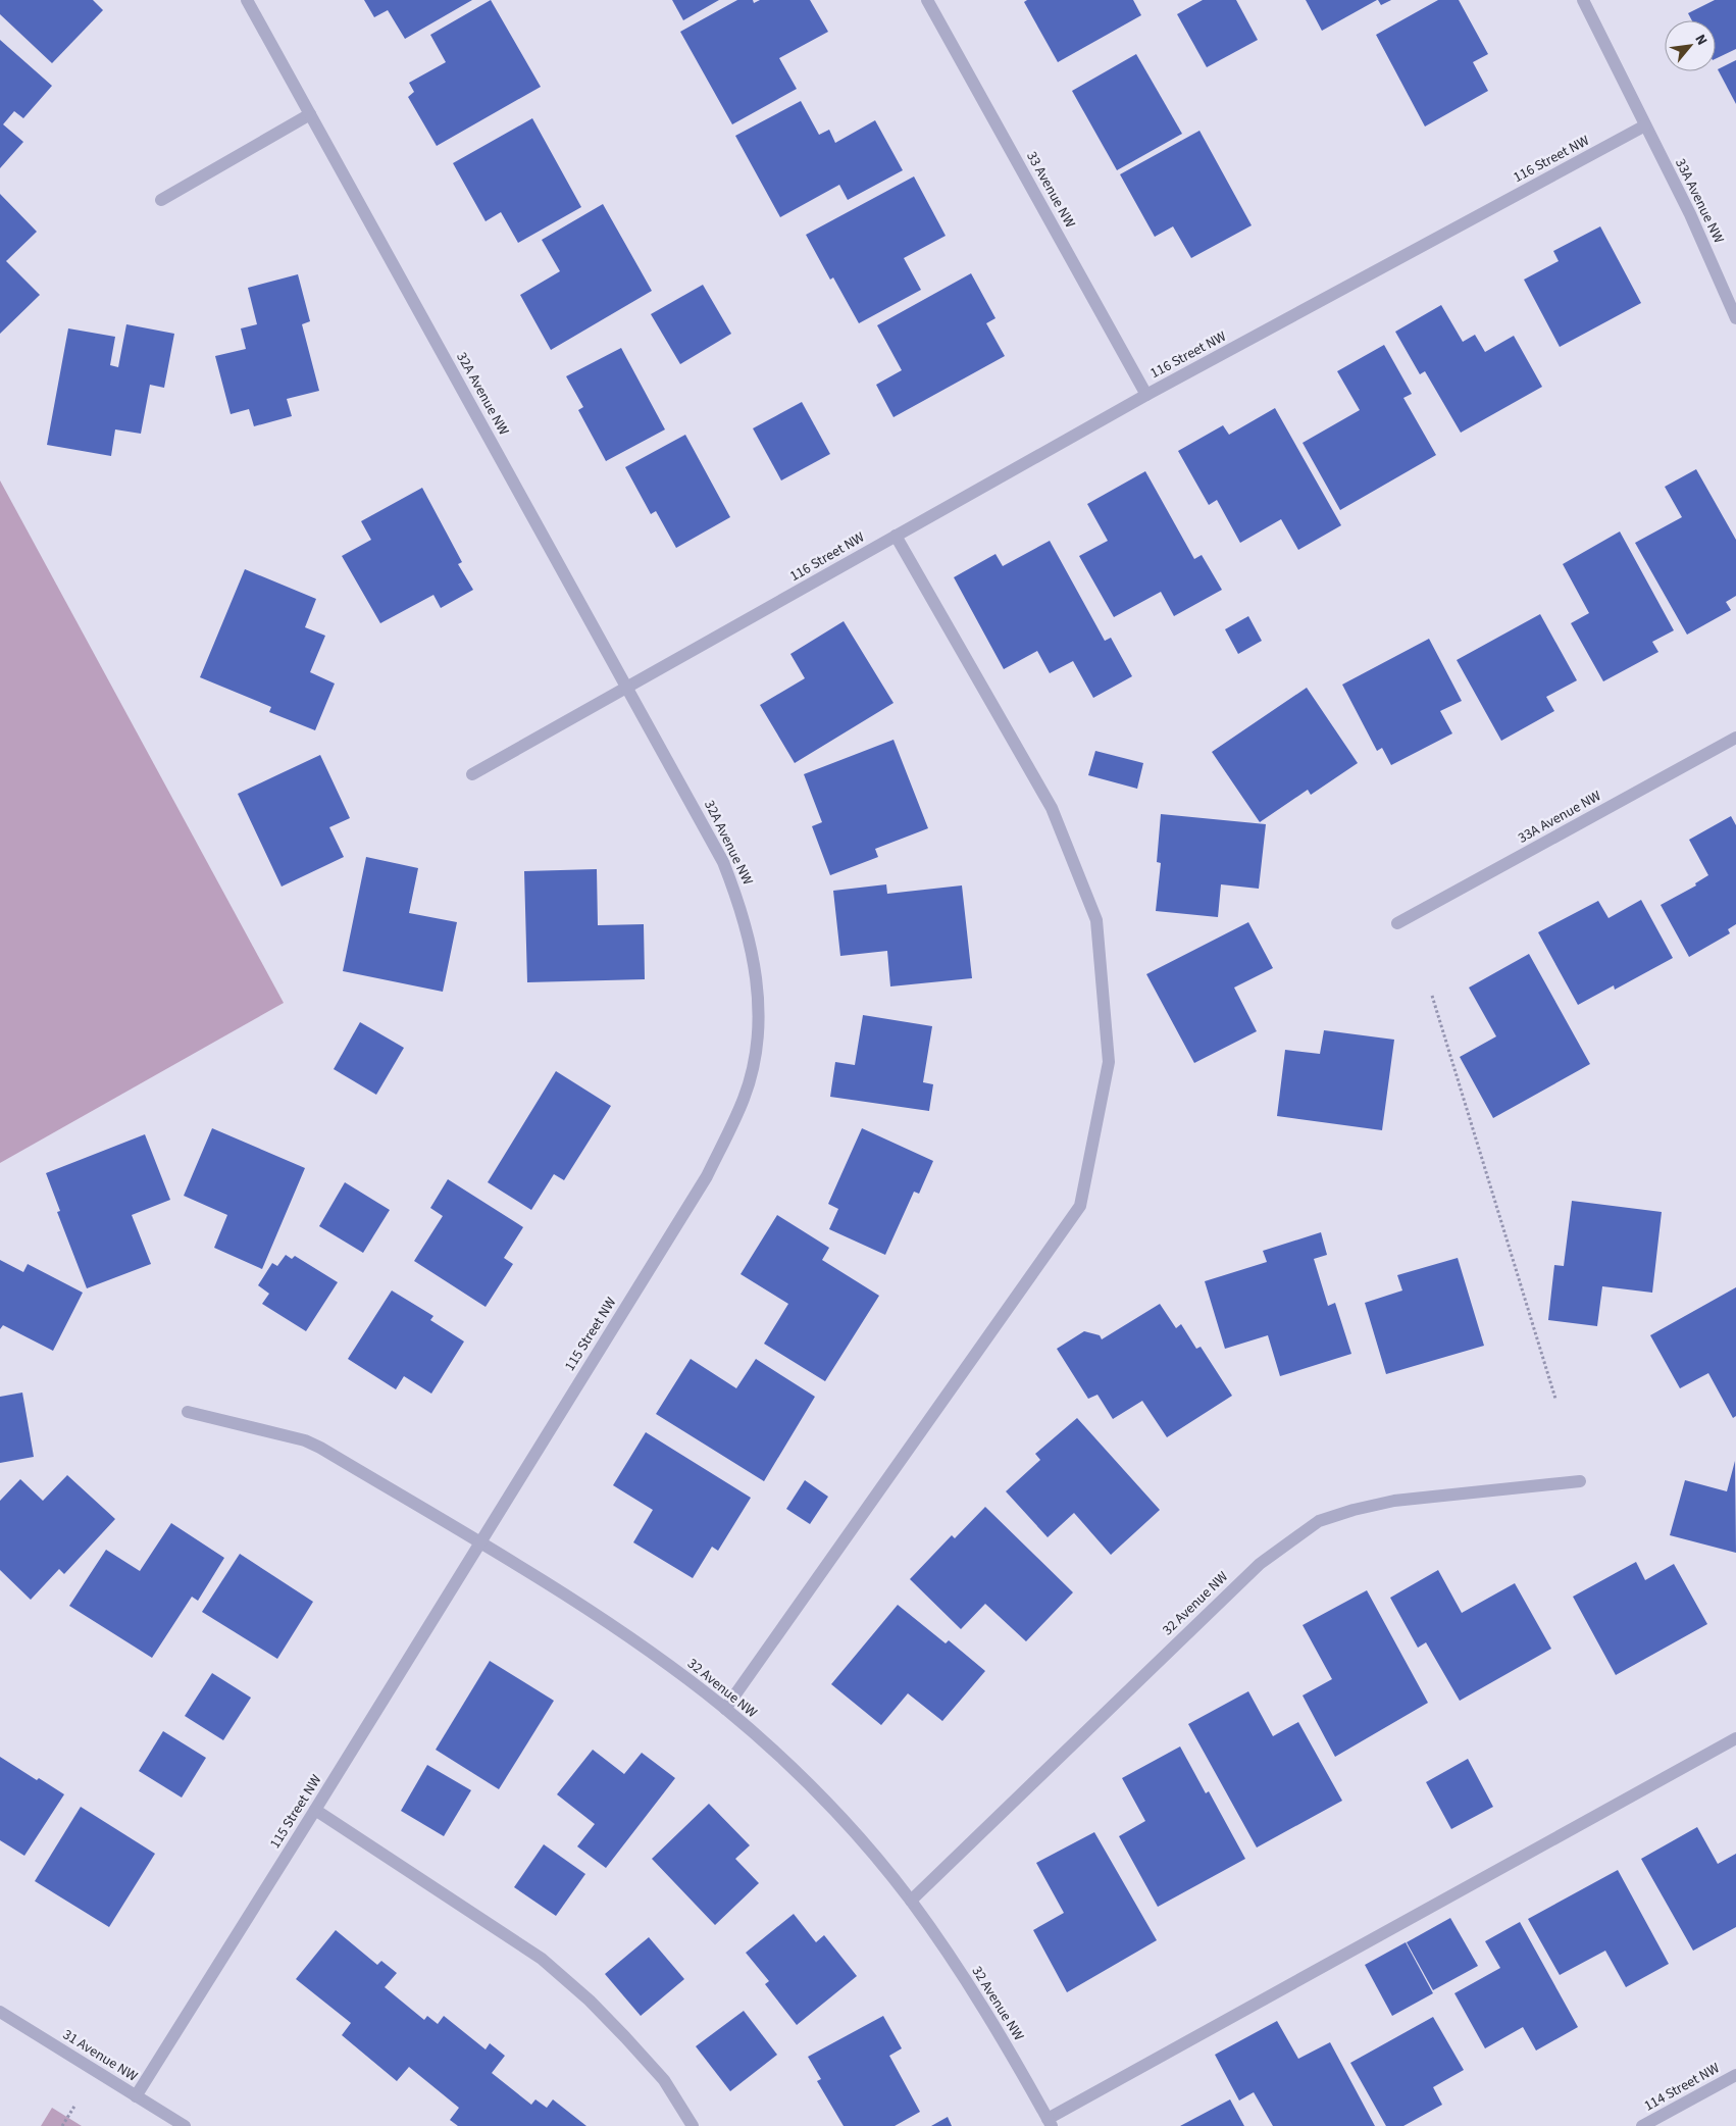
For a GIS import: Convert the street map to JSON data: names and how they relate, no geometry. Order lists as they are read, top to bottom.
{
  "streets": {
    "street": [
      "116 Street NW",
      "33 Avenue NW",
      "33A Avenue NW",
      "32A Avenue NW",
      "115 Street NW",
      "32 Avenue NW",
      "31 Avenue NW",
      "114 Street NW"
    ]
  },
  "crossings": [
    ["116 Street NW", "33 Avenue NW"],
    ["116 Street NW", "33A Avenue NW"],
    ["116 Street NW", "32A Avenue NW"],
    ["32A Avenue NW", "115 Street NW"],
    ["115 Street NW", "32 Avenue NW"],
    ["115 Street NW", "31 Avenue NW"]
  ],
  "north": "top right"
}
